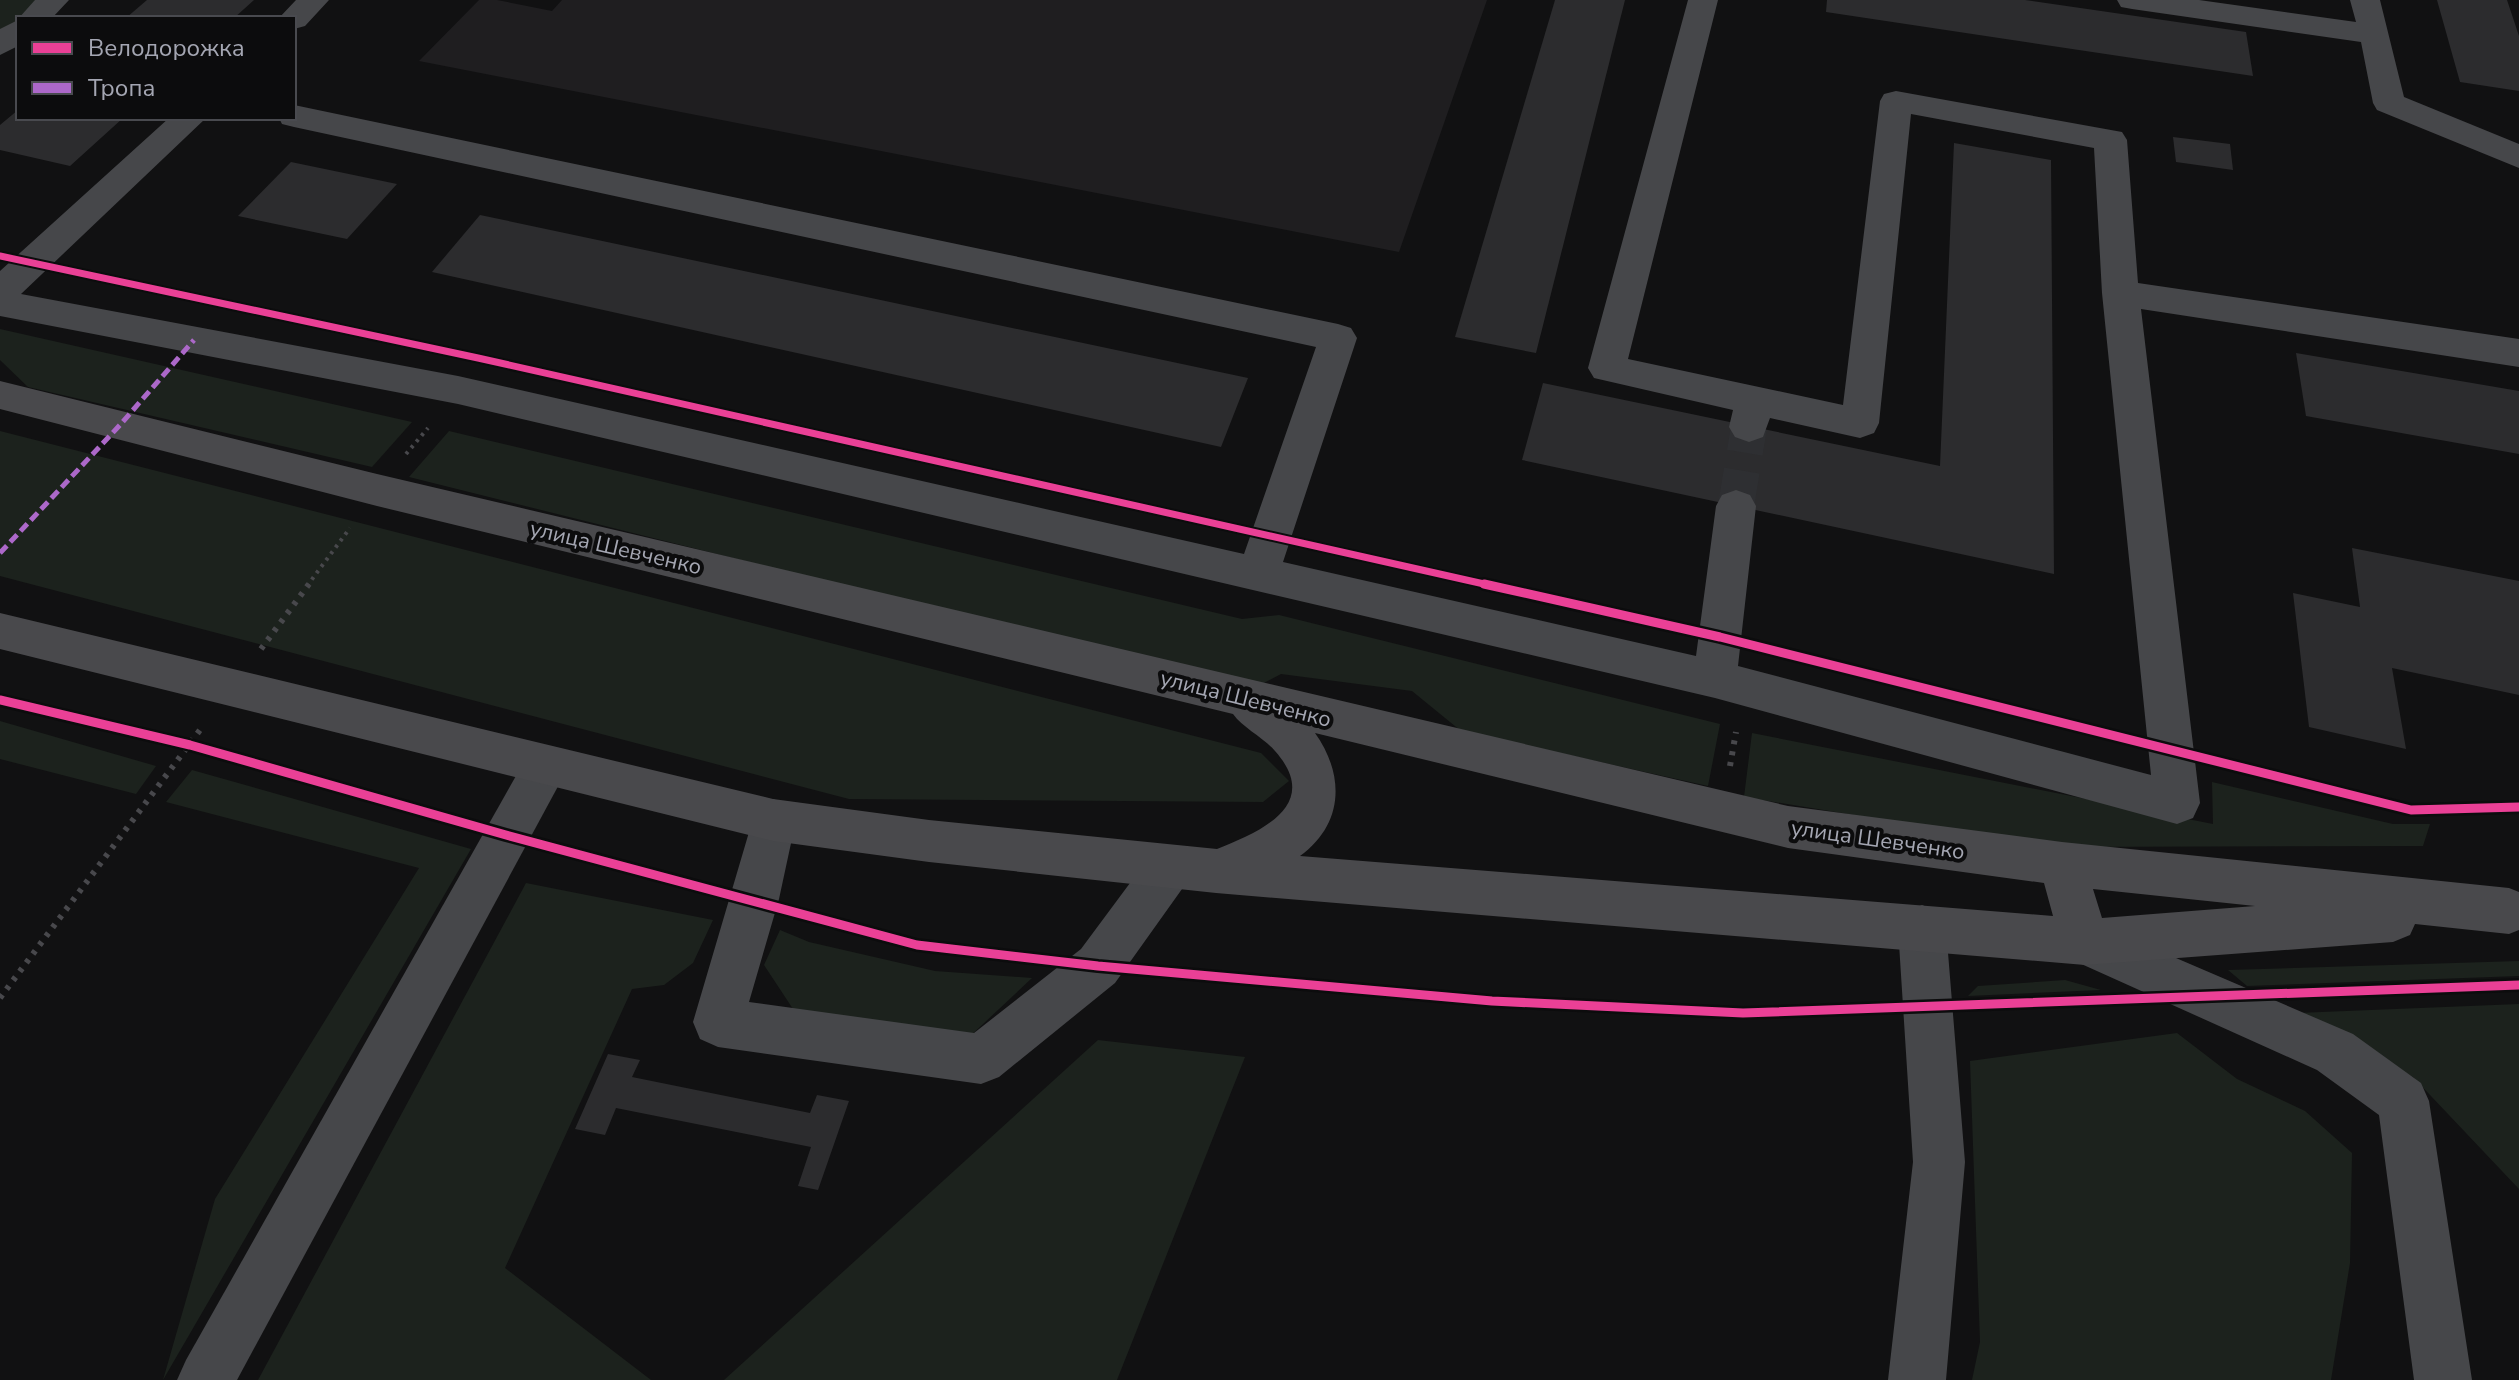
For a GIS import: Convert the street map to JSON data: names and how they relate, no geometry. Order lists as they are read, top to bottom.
{
  "streets": {
    "main road": ["улица Шевченко"]
  },
  "legend": ["Велодорожка", "Тропа"]
}
